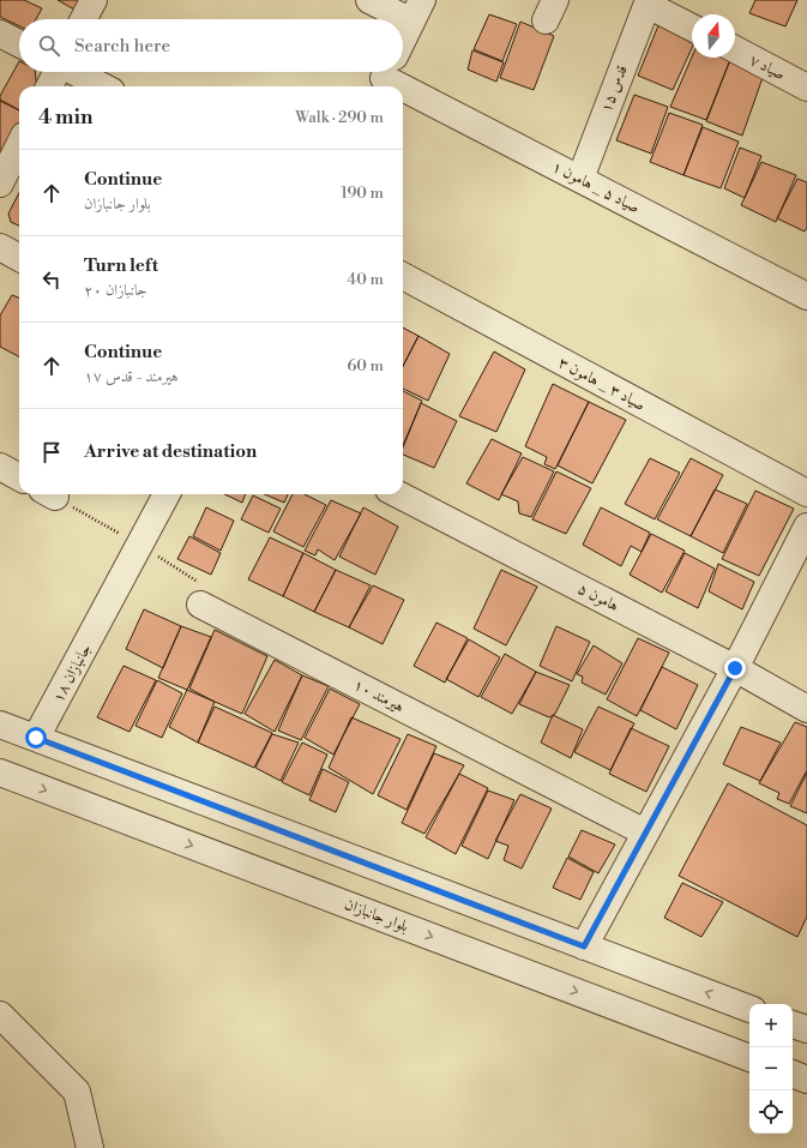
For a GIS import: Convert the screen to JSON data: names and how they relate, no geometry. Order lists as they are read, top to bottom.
{
  "streets": {
    "street": [
      "صیاد ۷",
      "قدس ۱۵",
      "صیاد ۵ _ هامون ۱",
      "صیاد ۳ _ هامون ۳",
      "هامون ۵",
      "جانبازان ۱۸",
      "هیرمند ۱۰",
      "بلوار جانبازان"
    ]
  },
  "crossings": [
    ["قدس ۱۵", "صیاد ۵ _ هامون ۱"]
  ],
  "north": "top",
  "page": {
    "search": "Search here",
    "heading": ["4 min", "Walk · 290 m"],
    "list": [
      ["Continue", "بلوار جانبازان", "190 m"],
      ["Turn left", "جانبازان ۲۰", "40 m"],
      ["Continue", "هیرمند - قدس ۱۷", "60 m"],
      "Arrive at destination"
    ],
    "map_buttons": ["+", "−"]
  }
}
